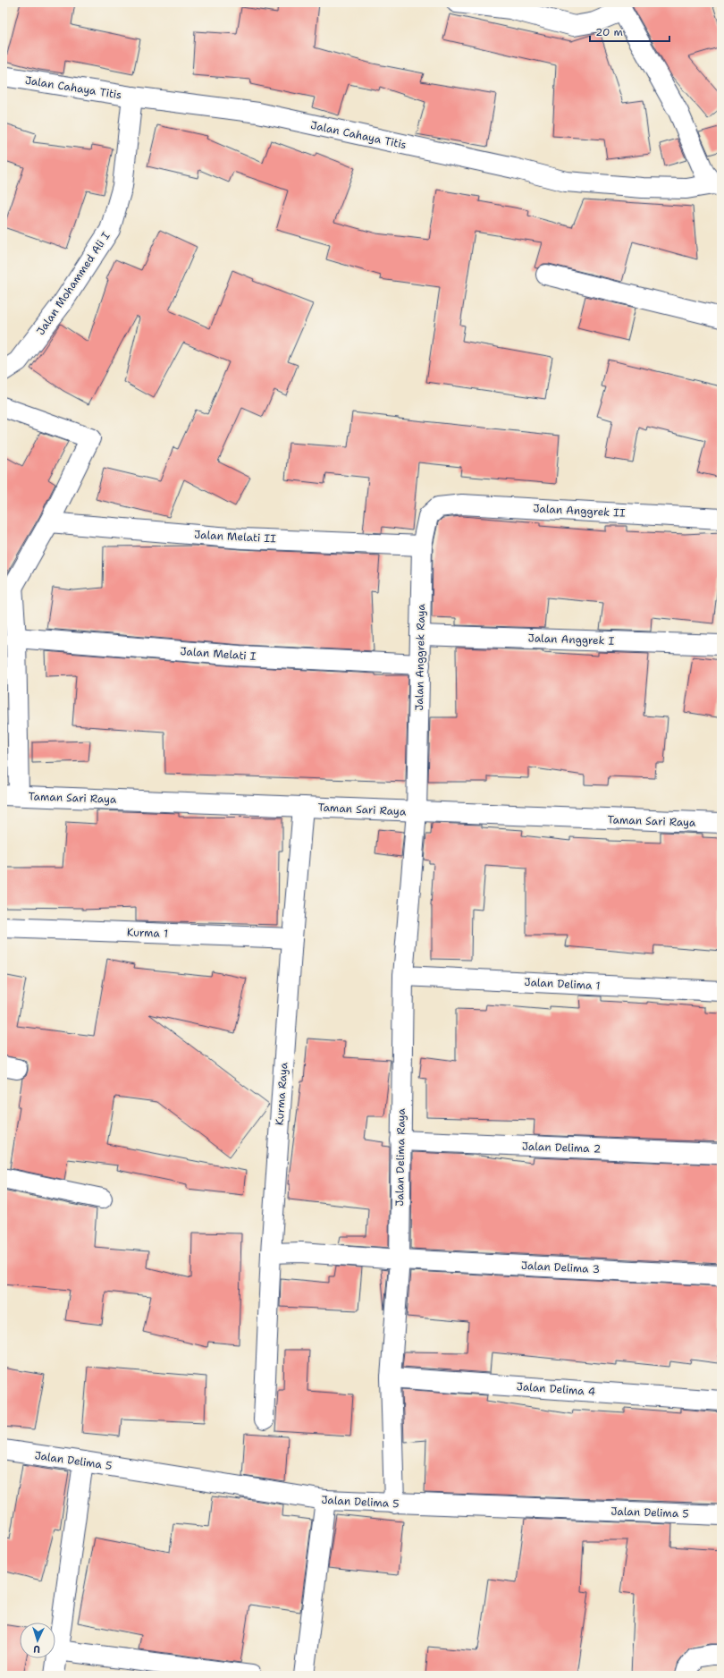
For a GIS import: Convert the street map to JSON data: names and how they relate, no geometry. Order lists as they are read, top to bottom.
{
  "streets": {
    "street": [
      "Jalan Cahaya Titis",
      "Jalan Mohammed Ali I",
      "Jalan Anggrek II",
      "Jalan Melati II",
      "Jalan Anggrek I",
      "Jalan Melati I",
      "Jalan Anggrek Raya",
      "Taman Sari Raya",
      "Kurma 1",
      "Jalan Delima 1",
      "Kurma Raya",
      "Jalan Delima 2",
      "Jalan Delima Raya",
      "Jalan Delima 3",
      "Jalan Delima 4",
      "Jalan Delima 5"
    ]
  },
  "crossings": [
    ["Jalan Cahaya Titis", "Jalan Mohammed Ali I"],
    ["Jalan Anggrek II", "Jalan Anggrek Raya"],
    ["Jalan Melati II", "Jalan Anggrek Raya"],
    ["Jalan Anggrek I", "Jalan Anggrek Raya"],
    ["Jalan Melati I", "Jalan Anggrek Raya"],
    ["Jalan Anggrek Raya", "Taman Sari Raya"],
    ["Jalan Anggrek Raya", "Jalan Delima Raya"],
    ["Taman Sari Raya", "Kurma Raya"],
    ["Taman Sari Raya", "Jalan Delima Raya"],
    ["Kurma 1", "Kurma Raya"],
    ["Jalan Delima 1", "Jalan Delima Raya"],
    ["Jalan Delima 2", "Jalan Delima Raya"],
    ["Jalan Delima Raya", "Jalan Delima 3"],
    ["Jalan Delima Raya", "Jalan Delima 4"],
    ["Jalan Delima Raya", "Jalan Delima 5"]
  ],
  "scale_bar": "20 m",
  "north": "bottom"
}
